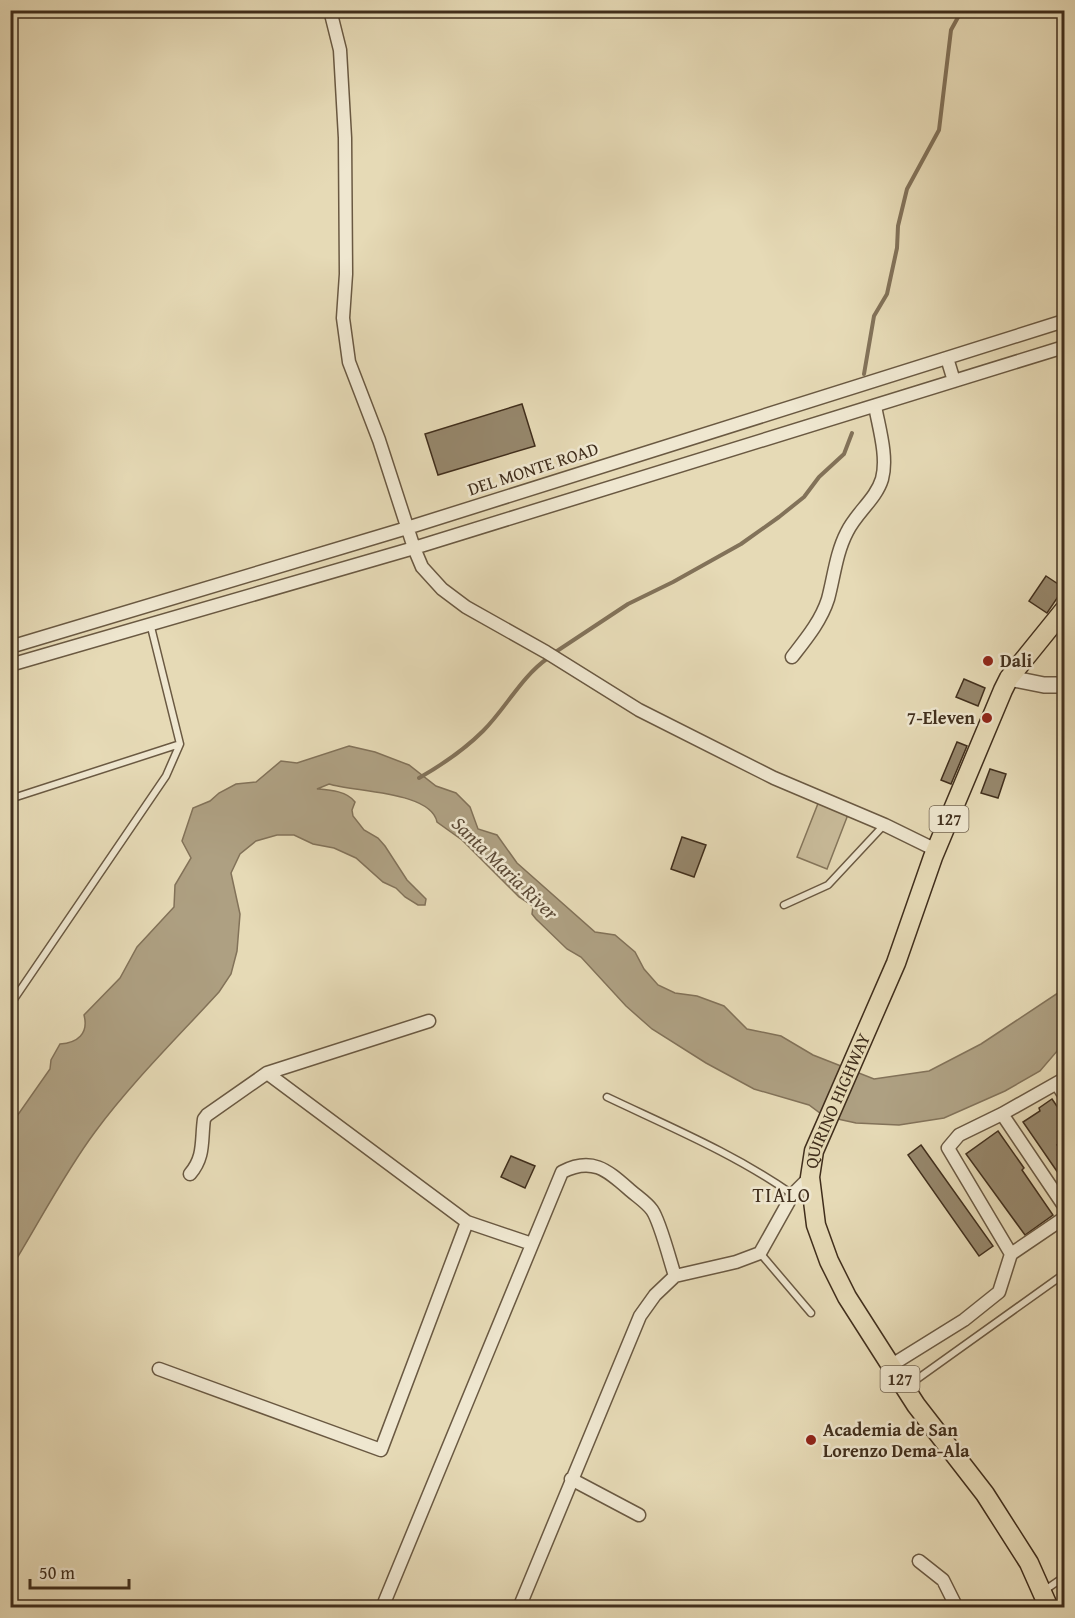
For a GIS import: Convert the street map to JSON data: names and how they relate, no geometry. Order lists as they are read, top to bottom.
{
  "streets": {
    "main road": ["127", "QUIRINO HIGHWAY"],
    "street": ["DEL MONTE ROAD"]
  },
  "districts": ["TIALO"],
  "water": ["Santa Maria River"],
  "places": ["Dali", "7-Eleven", "Academia de San Lorenzo Dema-Ala"],
  "scale_bar": "50 m"
}
